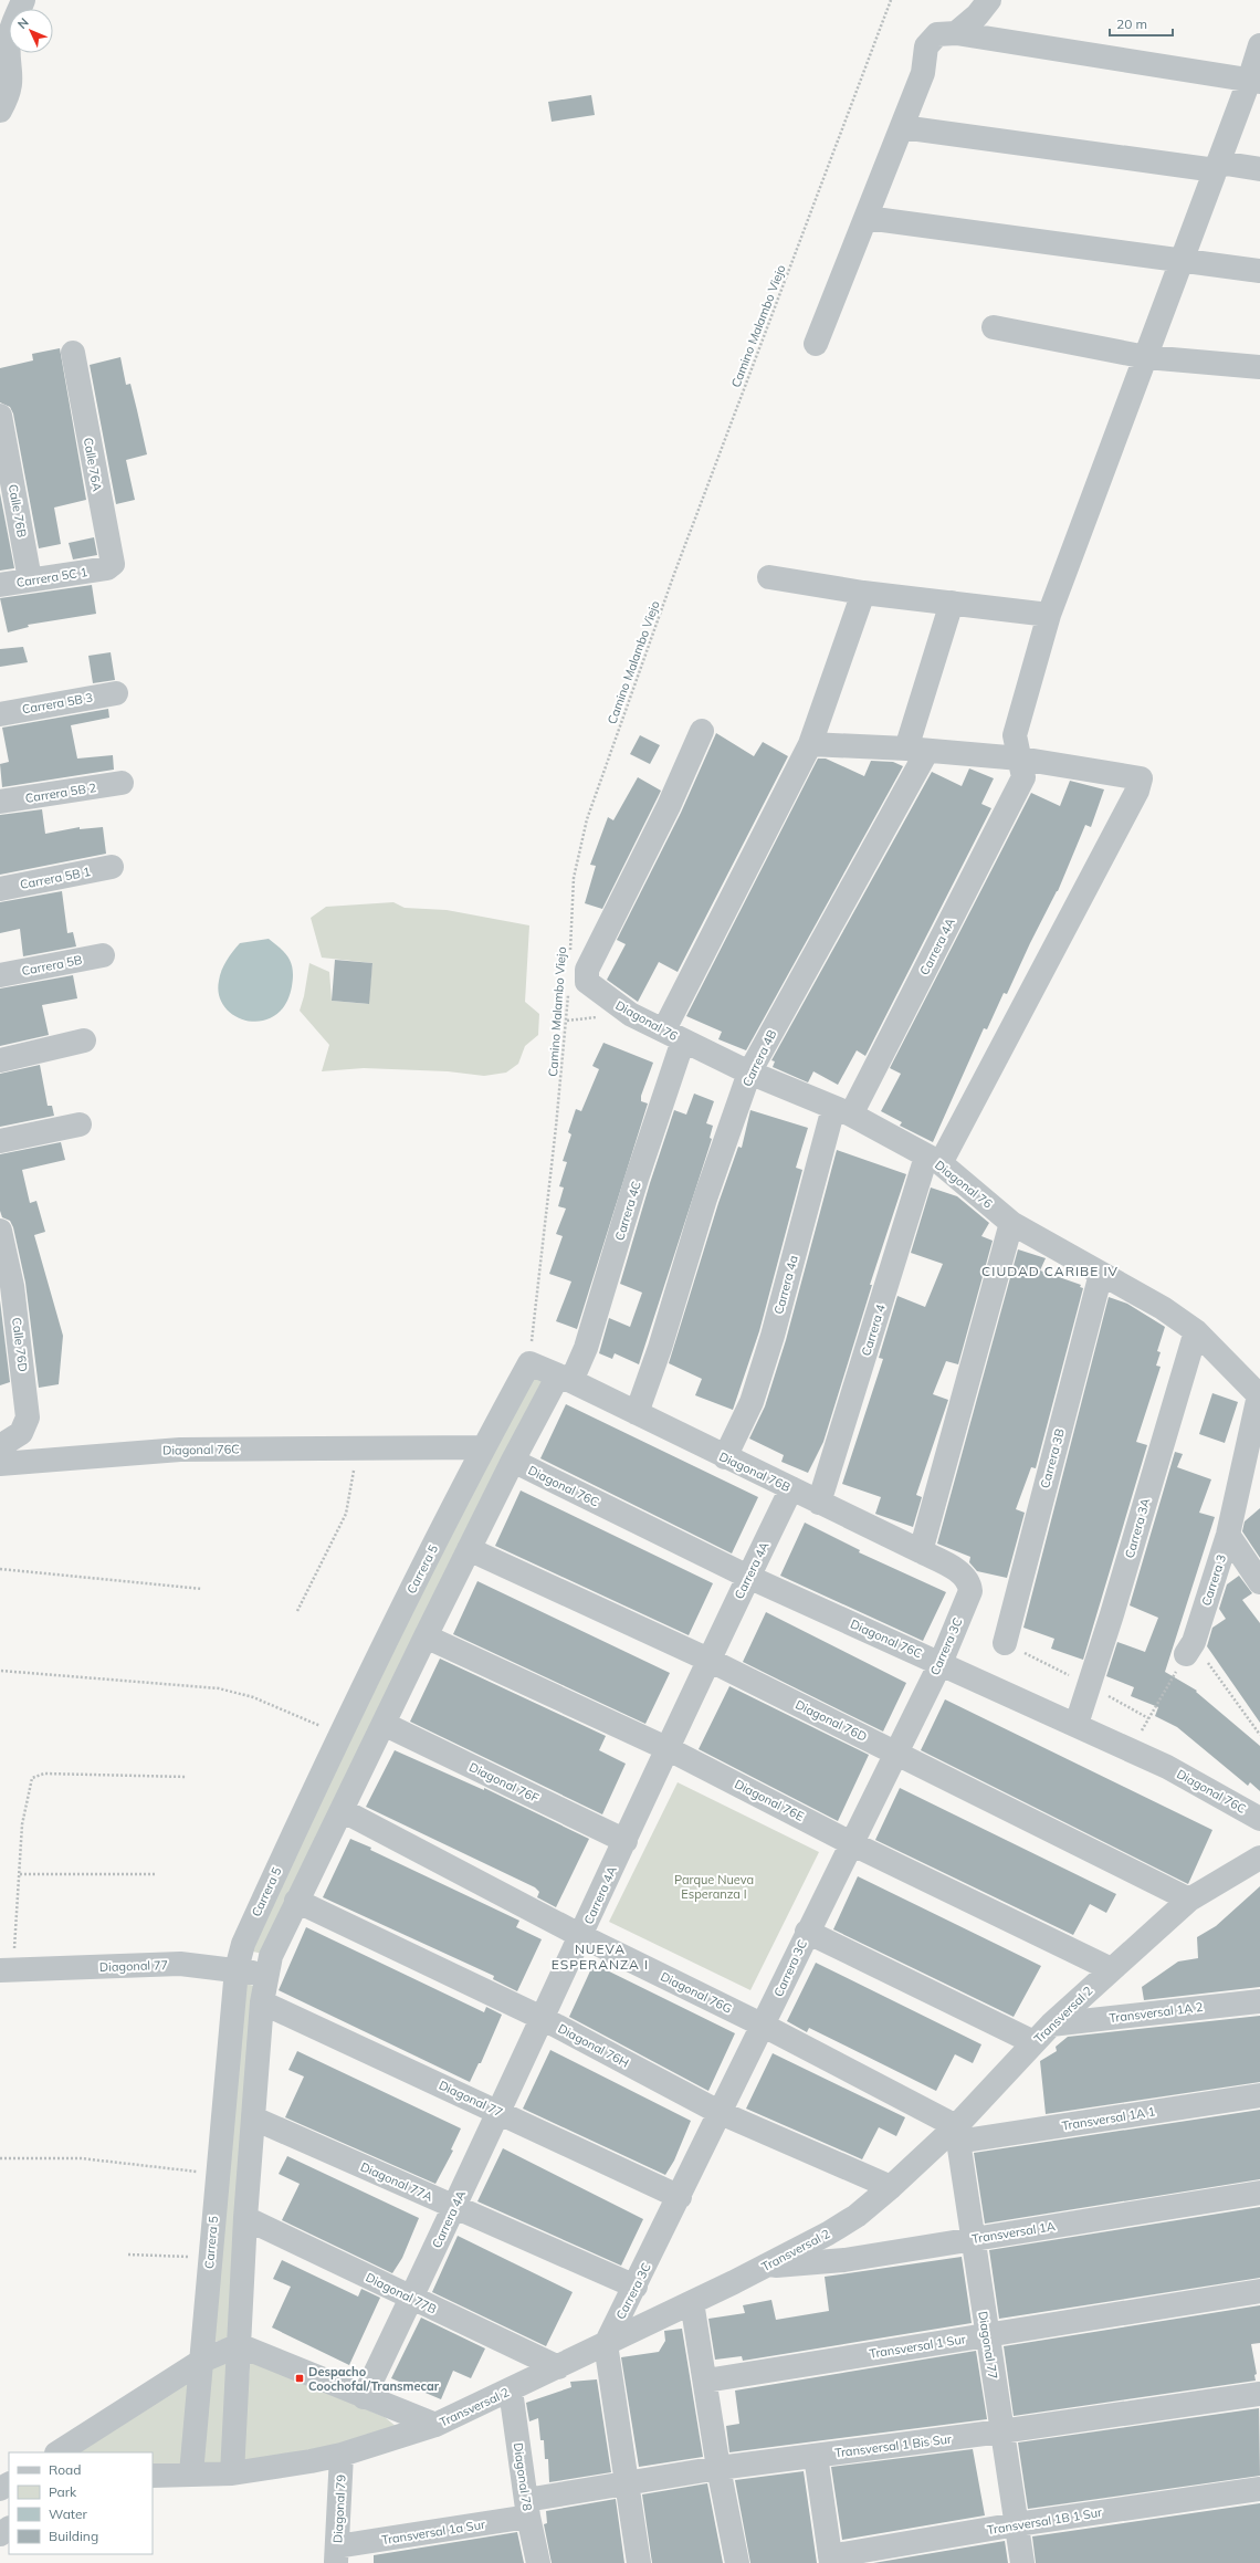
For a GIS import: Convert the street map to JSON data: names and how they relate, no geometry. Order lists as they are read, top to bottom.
{
  "streets": {
    "street": [
      "Calle 76A",
      "Calle 76B",
      "Carrera 5C 1",
      "Carrera 5B 3",
      "Carrera 5B 2",
      "Carrera 5B 1",
      "Carrera 4A",
      "Carrera 5B",
      "Diagonal 76",
      "Carrera 4B",
      "Carrera 4C",
      "Carrera 4a",
      "Carrera 4",
      "Calle 76D",
      "Diagonal 76C",
      "Carrera 3B",
      "Diagonal 76B",
      "Carrera 3A",
      "Carrera 5",
      "Carrera 3",
      "Carrera 3C",
      "Diagonal 76D",
      "Diagonal 76F",
      "Diagonal 76E",
      "Diagonal 77",
      "Diagonal 76G",
      "Transversal 1A 2",
      "Transversal 2",
      "Diagonal 76H",
      "Transversal 1A 1",
      "Diagonal 77A",
      "Transversal 1A",
      "Diagonal 77B",
      "Transversal 1 Sur",
      "Transversal 1 Bis Sur",
      "Diagonal 78",
      "Diagonal 79",
      "Transversal 1B 1 Sur",
      "Transversal 1a Sur"
    ],
    "path": ["Camino Malambo Viejo"]
  },
  "crossings": [
    ["Camino Malambo Viejo", "Diagonal 76B"],
    ["Camino Malambo Viejo", "Carrera 5"],
    ["Calle 76A", "Carrera 5C 1"],
    ["Calle 76B", "Carrera 5C 1"],
    ["Carrera 4A", "Diagonal 76"],
    ["Carrera 4A", "Carrera 4a"],
    ["Carrera 4A", "Carrera 4"],
    ["Carrera 4A", "Diagonal 76C"],
    ["Carrera 4A", "Diagonal 76B"],
    ["Carrera 4A", "Diagonal 76D"],
    ["Carrera 4A", "Diagonal 76F"],
    ["Carrera 4A", "Diagonal 76E"],
    ["Carrera 4A", "Diagonal 77"],
    ["Carrera 4A", "Diagonal 76G"],
    ["Carrera 4A", "Diagonal 76H"],
    ["Carrera 4A", "Diagonal 77A"],
    ["Carrera 4A", "Diagonal 77B"],
    ["Diagonal 76", "Carrera 4B"],
    ["Diagonal 76", "Carrera 4C"],
    ["Diagonal 76", "Carrera 4a"],
    ["Diagonal 76", "Carrera 4"],
    ["Diagonal 76", "Carrera 3B"],
    ["Diagonal 76", "Carrera 3A"],
    ["Diagonal 76", "Carrera 3"],
    ["Carrera 4B", "Diagonal 76B"],
    ["Carrera 4C", "Diagonal 76B"],
    ["Carrera 4a", "Diagonal 76B"],
    ["Carrera 4", "Diagonal 76B"],
    ["Diagonal 76C", "Carrera 3A"],
    ["Diagonal 76C", "Carrera 5"],
    ["Diagonal 76C", "Carrera 3C"],
    ["Diagonal 76B", "Carrera 5"],
    ["Diagonal 76B", "Carrera 3C"],
    ["Carrera 5", "Diagonal 77"],
    ["Carrera 5", "Transversal 2"],
    ["Carrera 3C", "Diagonal 76D"],
    ["Carrera 3C", "Diagonal 76E"],
    ["Carrera 3C", "Diagonal 77"],
    ["Carrera 3C", "Diagonal 76G"],
    ["Carrera 3C", "Transversal 2"],
    ["Carrera 3C", "Diagonal 76H"],
    ["Carrera 3C", "Diagonal 77A"],
    ["Diagonal 76D", "Transversal 2"],
    ["Diagonal 76E", "Transversal 2"],
    ["Diagonal 77", "Diagonal 76G"],
    ["Diagonal 77", "Transversal 2"],
    ["Diagonal 77", "Transversal 1A 1"],
    ["Diagonal 77", "Transversal 1A"],
    ["Diagonal 77", "Transversal 1 Sur"],
    ["Diagonal 77", "Transversal 1 Bis Sur"],
    ["Diagonal 77", "Transversal 1B 1 Sur"],
    ["Diagonal 76G", "Transversal 2"],
    ["Diagonal 76G", "Transversal 1A 1"],
    ["Transversal 1A 2", "Transversal 2"],
    ["Transversal 2", "Diagonal 76H"],
    ["Transversal 2", "Transversal 1A 1"],
    ["Transversal 2", "Transversal 1A"],
    ["Transversal 2", "Diagonal 77B"],
    ["Transversal 2", "Diagonal 78"],
    ["Transversal 2", "Diagonal 79"],
    ["Transversal 1 Bis Sur", "Diagonal 78"],
    ["Transversal 1 Bis Sur", "Transversal 1a Sur"],
    ["Diagonal 78", "Transversal 1a Sur"],
    ["Diagonal 79", "Transversal 1a Sur"]
  ],
  "districts": ["CIUDAD CARIBE IV", "NUEVA ESPERANZA I"],
  "parks": ["Parque Nueva Esperanza I"],
  "places": {
    "transit": ["Despacho Coochofal/Transmecar"]
  },
  "legend": [
    "Road",
    "Park",
    "Water",
    "Building"
  ],
  "scale_bar": "20 m",
  "north": "top left"
}
